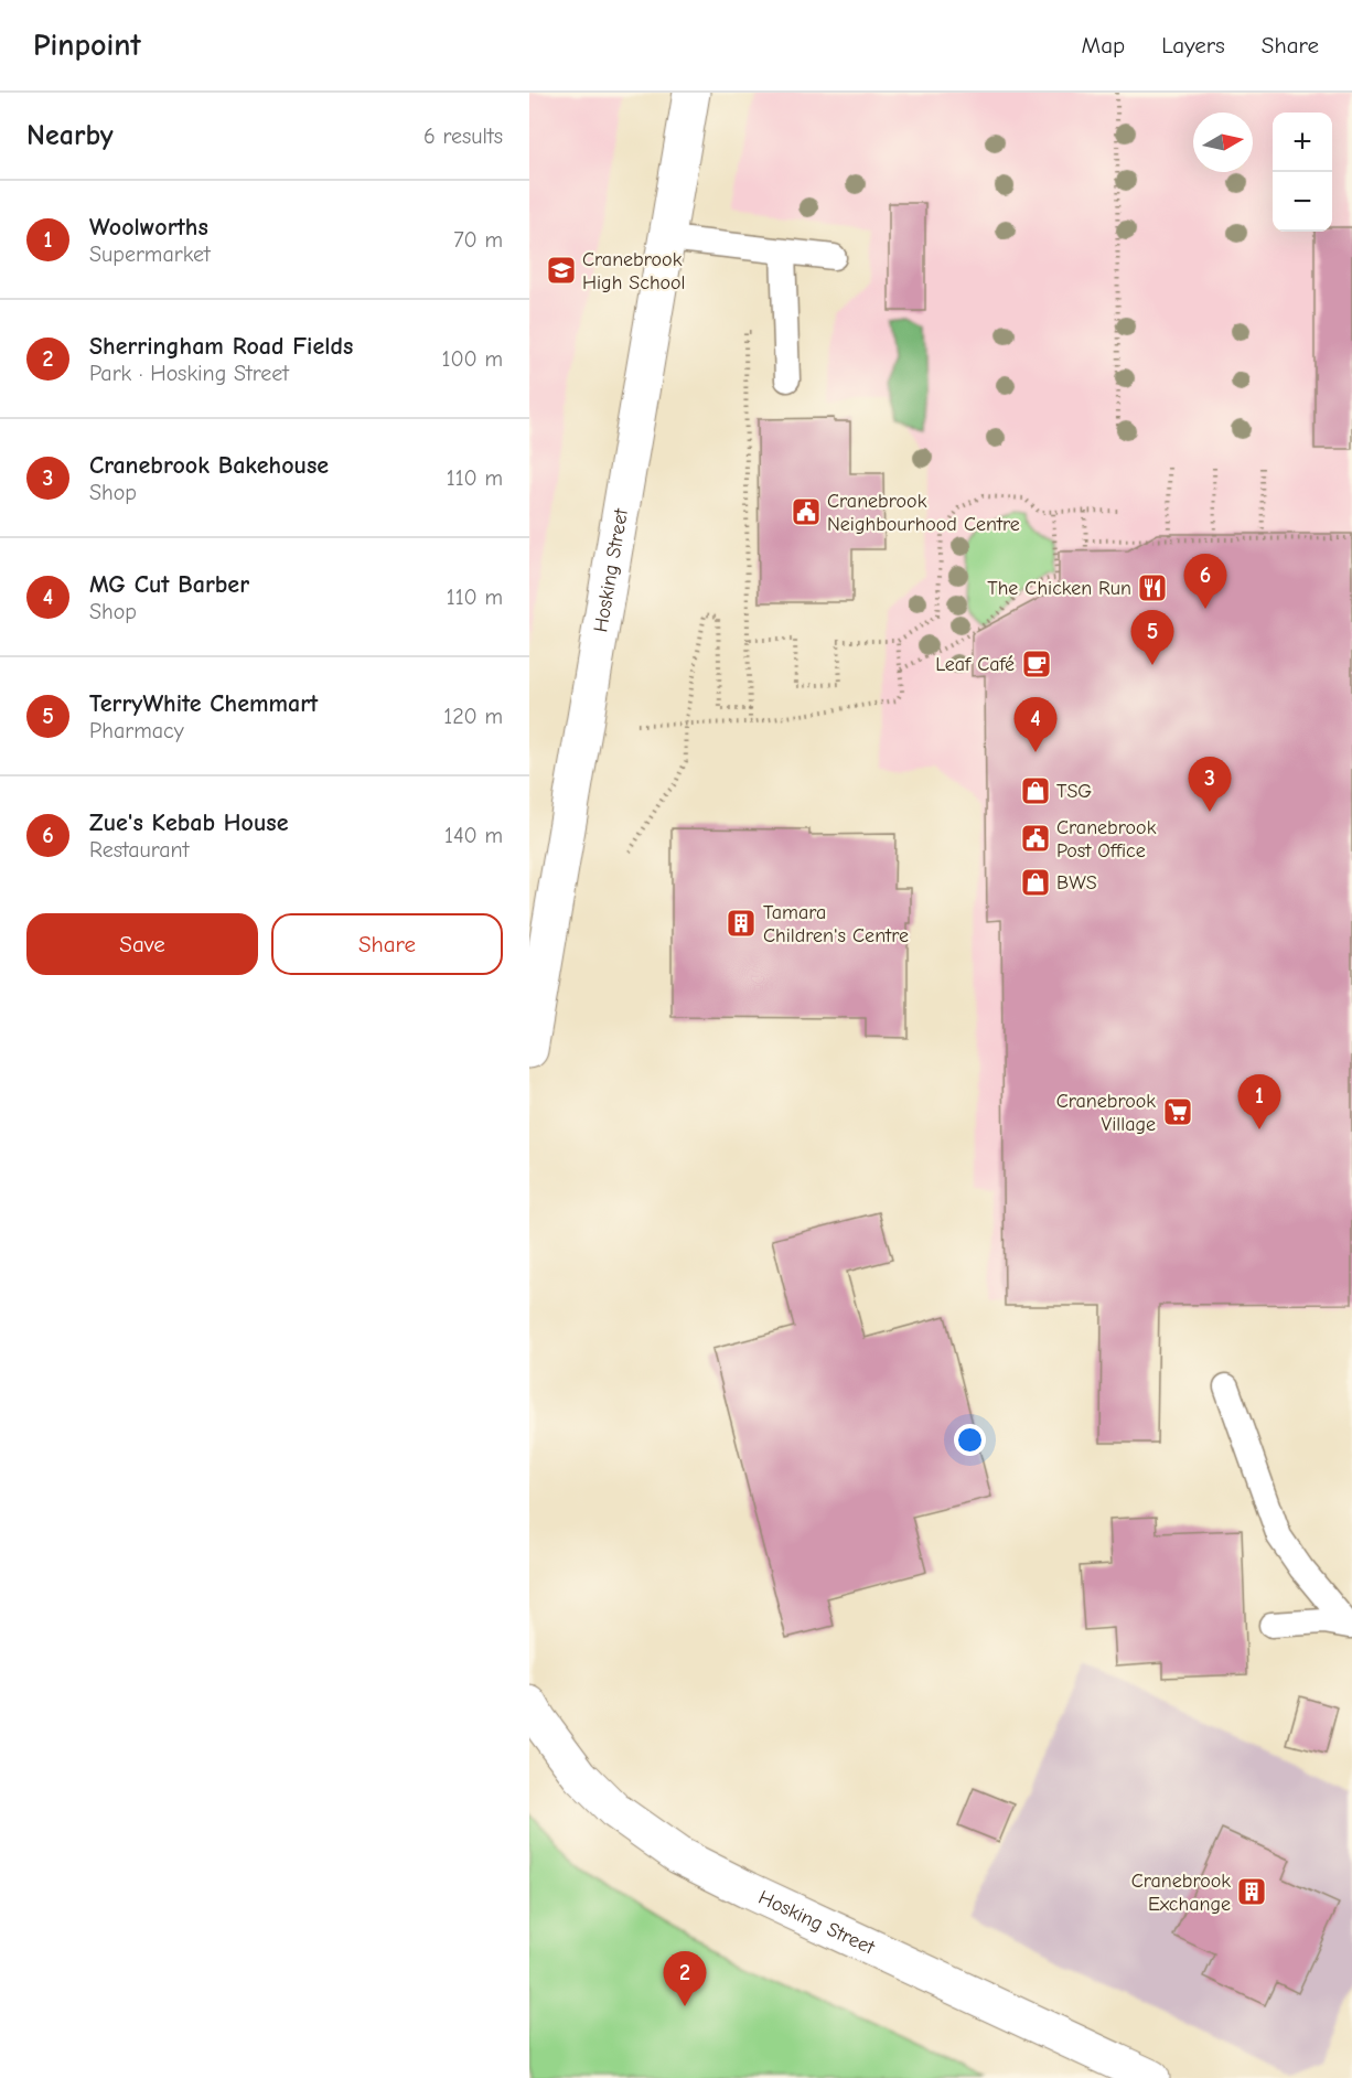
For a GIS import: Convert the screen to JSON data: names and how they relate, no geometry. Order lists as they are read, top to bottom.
{
  "streets": {
    "street": ["Hosking Street"]
  },
  "places": {
    "school or university": ["Cranebrook High School"],
    "public building": ["Cranebrook Neighbourhood Centre", "Cranebrook Post Office"],
    "restaurant": ["The Chicken Run"],
    "cafe": ["Leaf Café"],
    "shop": ["TSG", "BWS"],
    "building": ["Tamara Children's Centre", "Cranebrook Exchange"],
    "supermarket": ["Cranebrook Village"]
  },
  "north": "right",
  "page": {
    "header": "Pinpoint",
    "nav": ["Map", "Layers", "Share"],
    "heading": ["Nearby", "6 results"],
    "map_buttons": ["+", "−"],
    "list": [
      {
        "mark": "1",
        "name": "Woolworths",
        "note": "Supermarket",
        "value": "70 m"
      },
      {
        "mark": "2",
        "name": "Sherringham Road Fields",
        "note": "Park · Hosking Street",
        "value": "100 m"
      },
      {
        "mark": "3",
        "name": "Cranebrook Bakehouse",
        "note": "Shop",
        "value": "110 m"
      },
      {
        "mark": "4",
        "name": "MG Cut Barber",
        "note": "Shop",
        "value": "110 m"
      },
      {
        "mark": "5",
        "name": "TerryWhite Chemmart",
        "note": "Pharmacy",
        "value": "120 m"
      },
      {
        "mark": "6",
        "name": "Zue's Kebab House",
        "note": "Restaurant",
        "value": "140 m"
      }
    ],
    "pins": [
      "6",
      "5",
      "4",
      "3",
      "1",
      "2"
    ],
    "buttons": ["Save", "Share"]
  }
}
